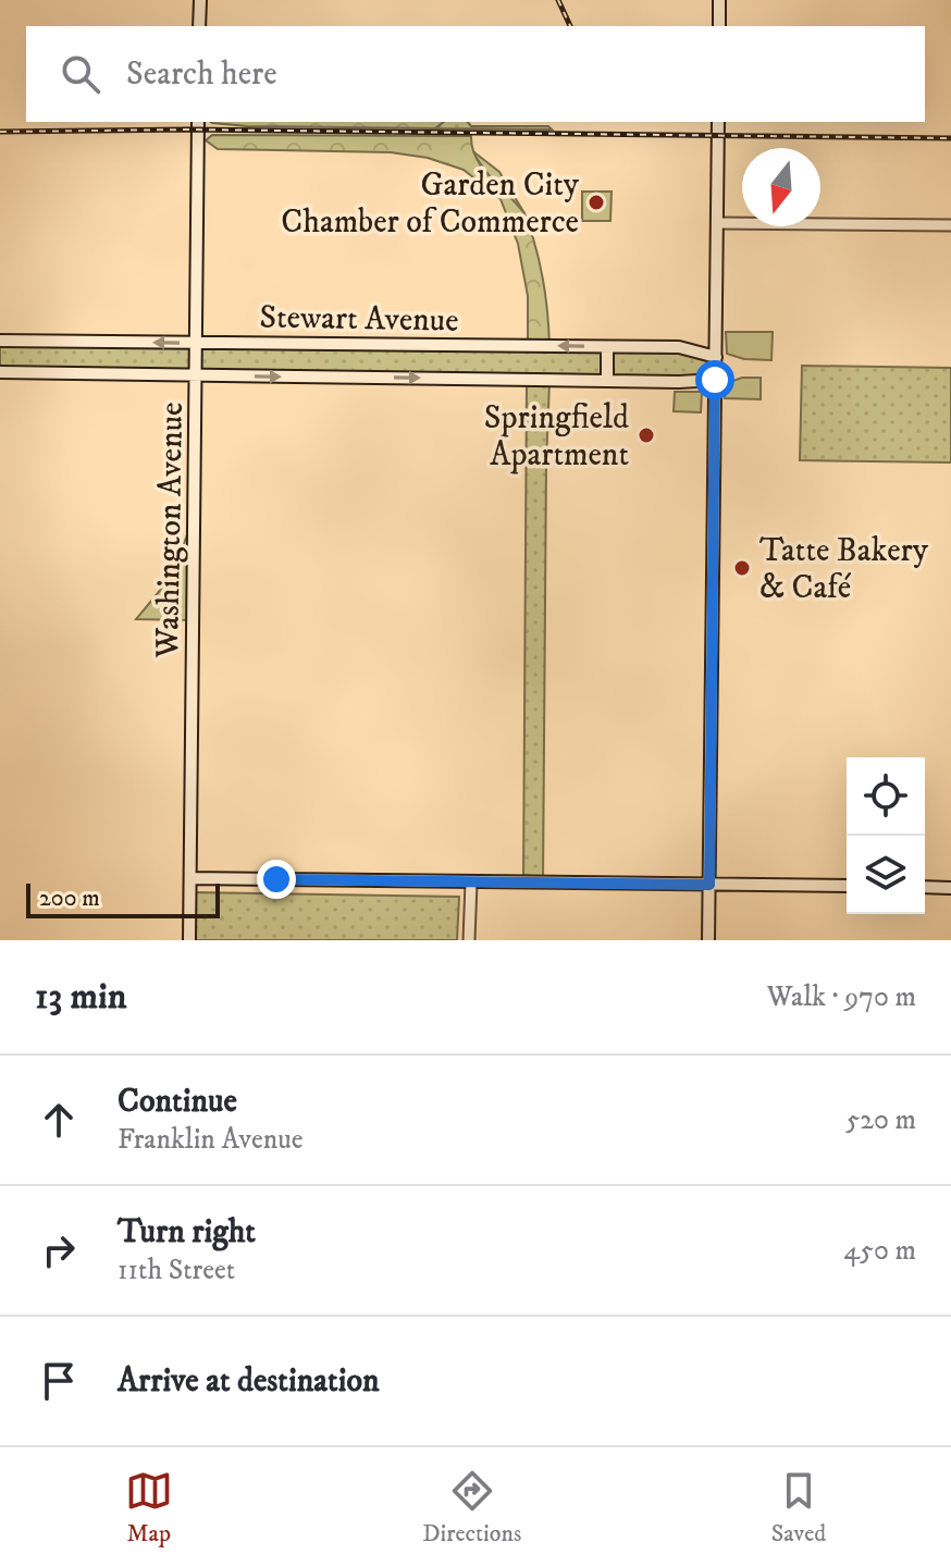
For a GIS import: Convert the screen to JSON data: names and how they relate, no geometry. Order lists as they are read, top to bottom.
{
  "streets": {
    "main road": ["Stewart Avenue", "Washington Avenue"]
  },
  "crossings": [
    ["Stewart Avenue", "Washington Avenue"]
  ],
  "places": ["Garden City Chamber of Commerce", "Springfield Apartment", "Tatte Bakery & Café"],
  "scale_bar": "200 m",
  "north": "bottom",
  "page": {
    "search": "Search here",
    "scale": "200 m",
    "heading": ["13 min", "Walk · 970 m"],
    "list": [
      ["Continue", "Franklin Avenue", "520 m"],
      ["Turn right", "11th Street", "450 m"],
      "Arrive at destination"
    ],
    "nav": ["Map", "Directions", "Saved"]
  }
}
